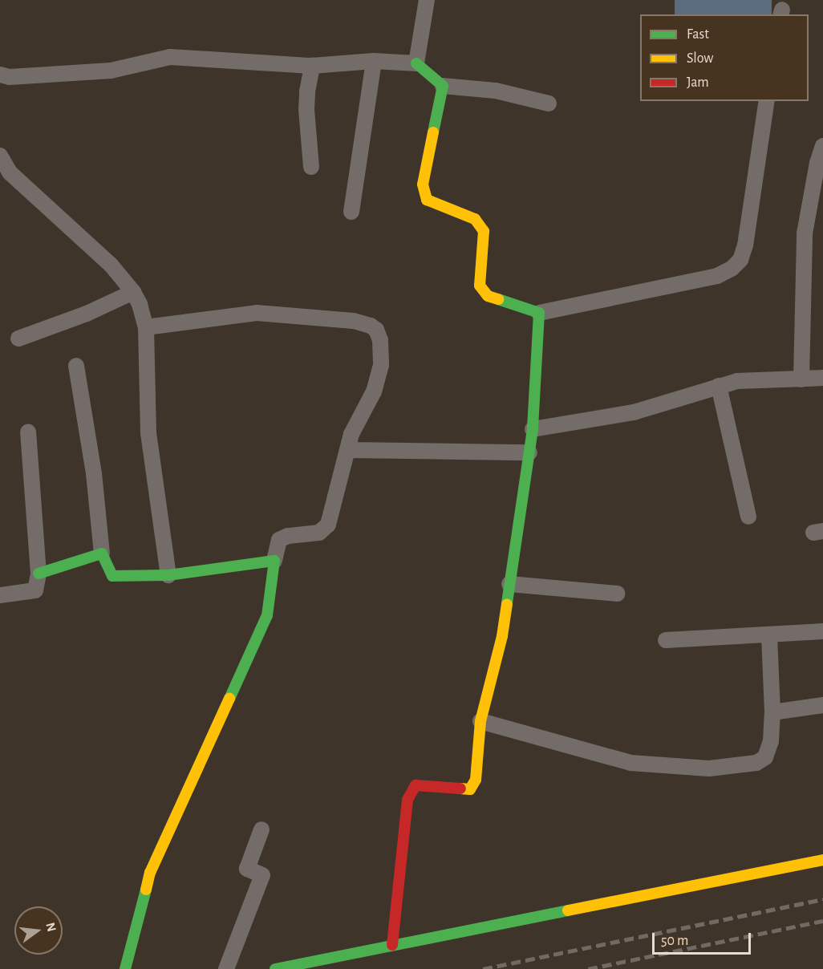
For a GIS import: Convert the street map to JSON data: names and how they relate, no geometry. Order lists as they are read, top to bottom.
{
  "legend": ["Fast", "Slow", "Jam"],
  "scale_bar": "50 m",
  "north": "right"
}
